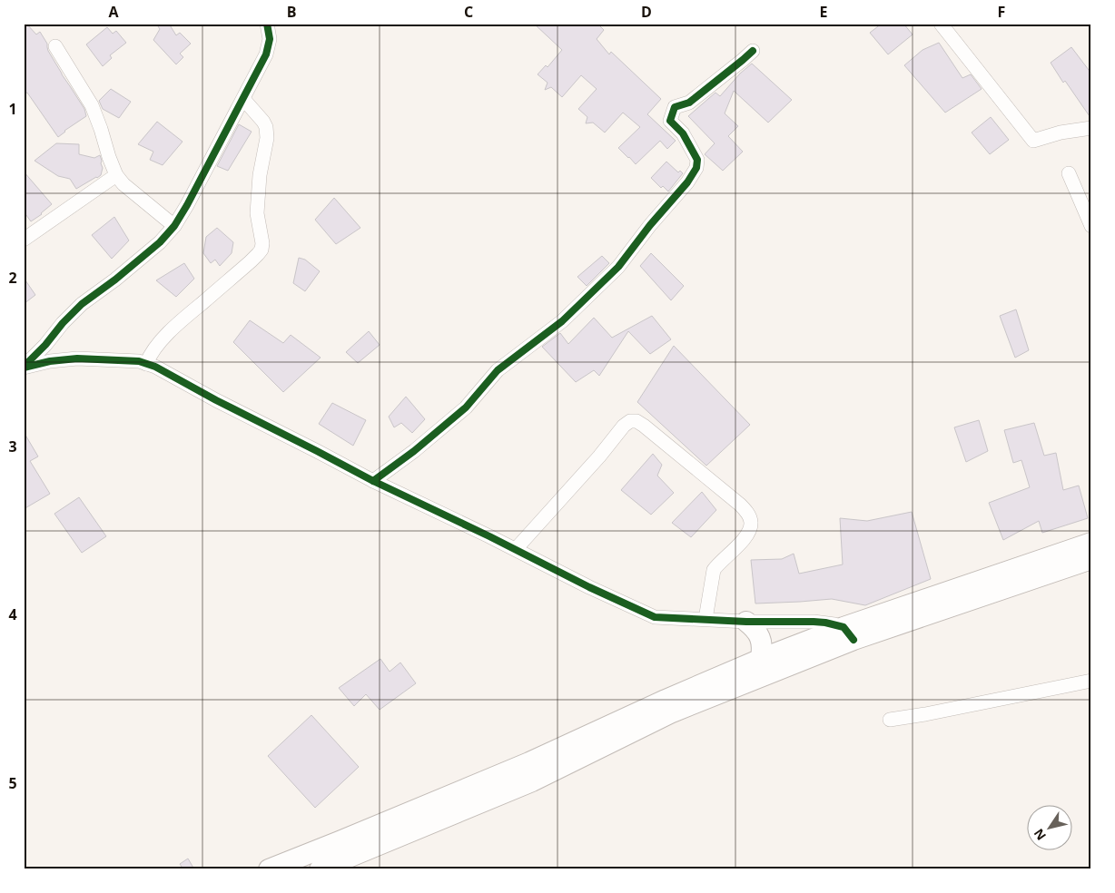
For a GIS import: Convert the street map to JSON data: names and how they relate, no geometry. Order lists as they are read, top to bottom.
{
  "north": "bottom left",
  "grid": {
    "columns": [
      "A",
      "B",
      "C",
      "D",
      "E",
      "F"
    ],
    "rows": [
      "1",
      "2",
      "3",
      "4",
      "5"
    ]
  }
}
